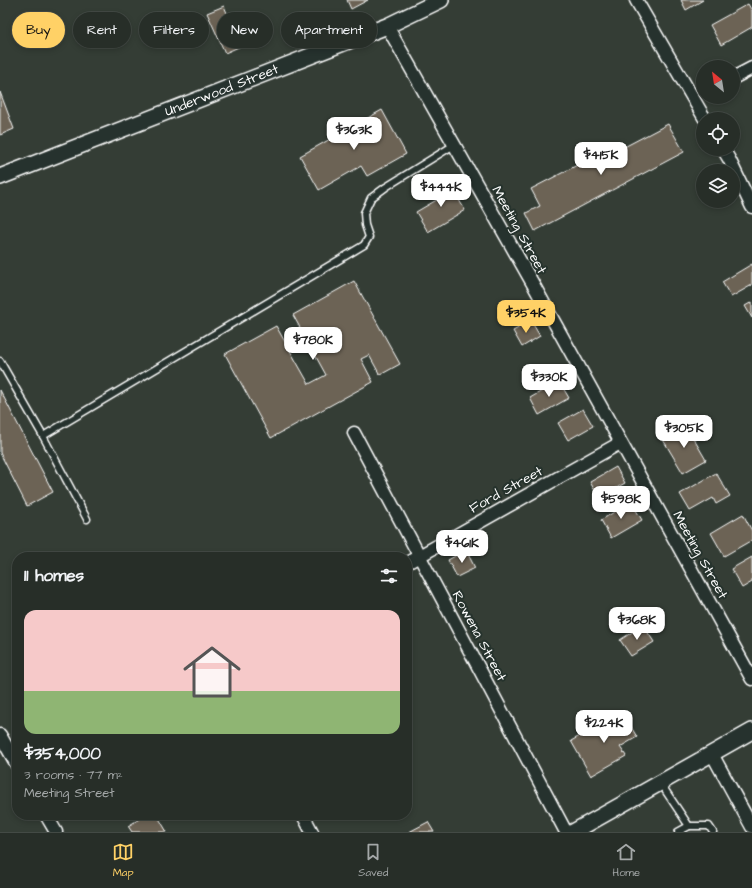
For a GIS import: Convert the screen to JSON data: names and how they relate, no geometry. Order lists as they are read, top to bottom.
{
  "streets": {
    "street": [
      "Underwood Street",
      "Meeting Street",
      "Ford Street",
      "Rowena Street"
    ]
  },
  "crossings": [
    ["Underwood Street", "Meeting Street"],
    ["Meeting Street", "Ford Street"],
    ["Ford Street", "Rowena Street"]
  ],
  "north": "top left",
  "page": {
    "chip": [
      "Buy",
      "Rent",
      "Filters",
      "New",
      "Apartment"
    ],
    "price": [
      "$363K",
      "$415K",
      "$444K",
      "$354K",
      "$780K",
      "$330K",
      "$305K",
      "$598K",
      "$461K",
      "$368K",
      "$224K"
    ],
    "heading": "11 homes",
    "list": [
      {
        "name": "$354,000",
        "note": "3 rooms · 77 m² · Meeting Street"
      }
    ],
    "tabs": ["Map", "Saved", "Home"]
  }
}
